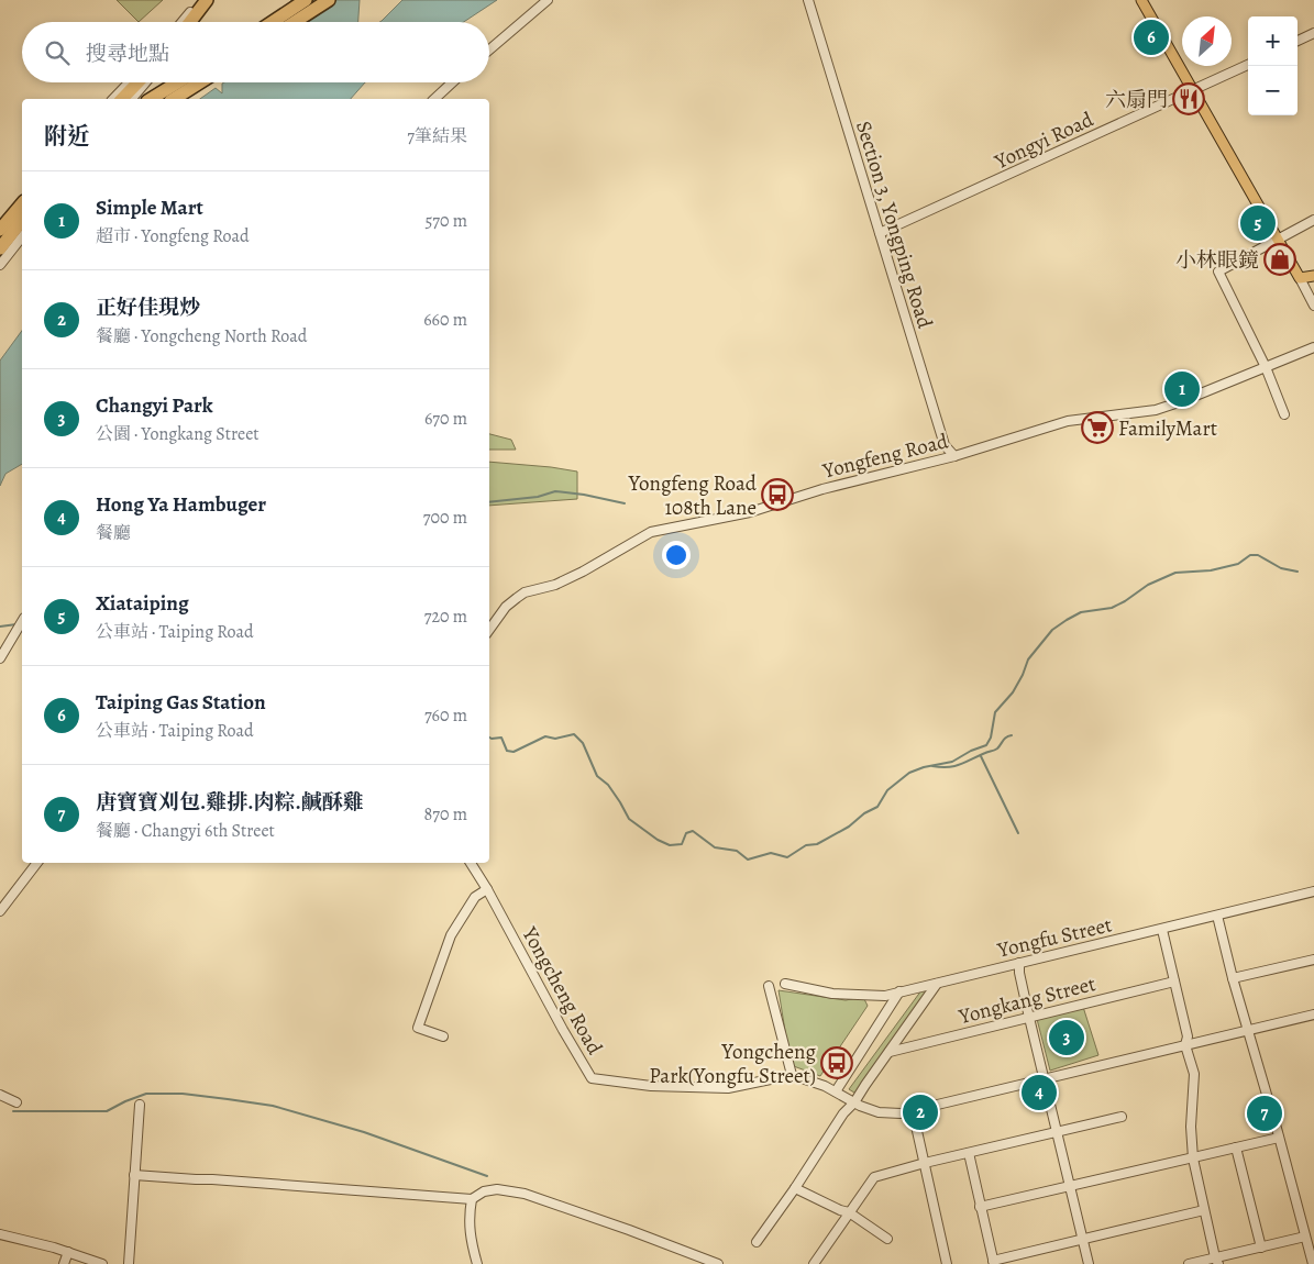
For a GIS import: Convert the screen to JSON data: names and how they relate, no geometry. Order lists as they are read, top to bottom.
{
  "streets": {
    "street": [
      "Yongyi Road",
      "Section 3, Yongping Road",
      "Yongfeng Road",
      "Yongfu Street",
      "Yongcheng Road",
      "Yongkang Street"
    ]
  },
  "crossings": [
    ["Yongyi Road", "Section 3, Yongping Road"],
    ["Section 3, Yongping Road", "Yongfeng Road"]
  ],
  "places": {
    "restaurant": ["六扇門"],
    "shop": ["小林眼鏡"],
    "supermarket": ["FamilyMart"],
    "bus stop": ["Yongfeng Road 108th Lane", "Yongcheng Park(Yongfu Street)"]
  },
  "north": "top right",
  "page": {
    "map_buttons": ["+", "−"],
    "pins": [
      "6",
      "5",
      "1",
      "3",
      "4",
      "2",
      "7"
    ],
    "search": "搜尋地點",
    "heading": ["附近", "7筆結果"],
    "list": [
      {
        "mark": "1",
        "name": "Simple Mart",
        "note": "超市 · Yongfeng Road",
        "value": "570 m"
      },
      {
        "mark": "2",
        "name": "正好佳現炒",
        "note": "餐廳 · Yongcheng North Road",
        "value": "660 m"
      },
      {
        "mark": "3",
        "name": "Changyi Park",
        "note": "公園 · Yongkang Street",
        "value": "670 m"
      },
      {
        "mark": "4",
        "name": "Hong Ya Hambuger",
        "note": "餐廳",
        "value": "700 m"
      },
      {
        "mark": "5",
        "name": "Xiataiping",
        "note": "公車站 · Taiping Road",
        "value": "720 m"
      },
      {
        "mark": "6",
        "name": "Taiping Gas Station",
        "note": "公車站 · Taiping Road",
        "value": "760 m"
      },
      {
        "mark": "7",
        "name": "唐寶寶刈包.雞排.肉粽.鹹酥雞",
        "note": "餐廳 · Changyi 6th Street",
        "value": "870 m"
      }
    ]
  }
}
